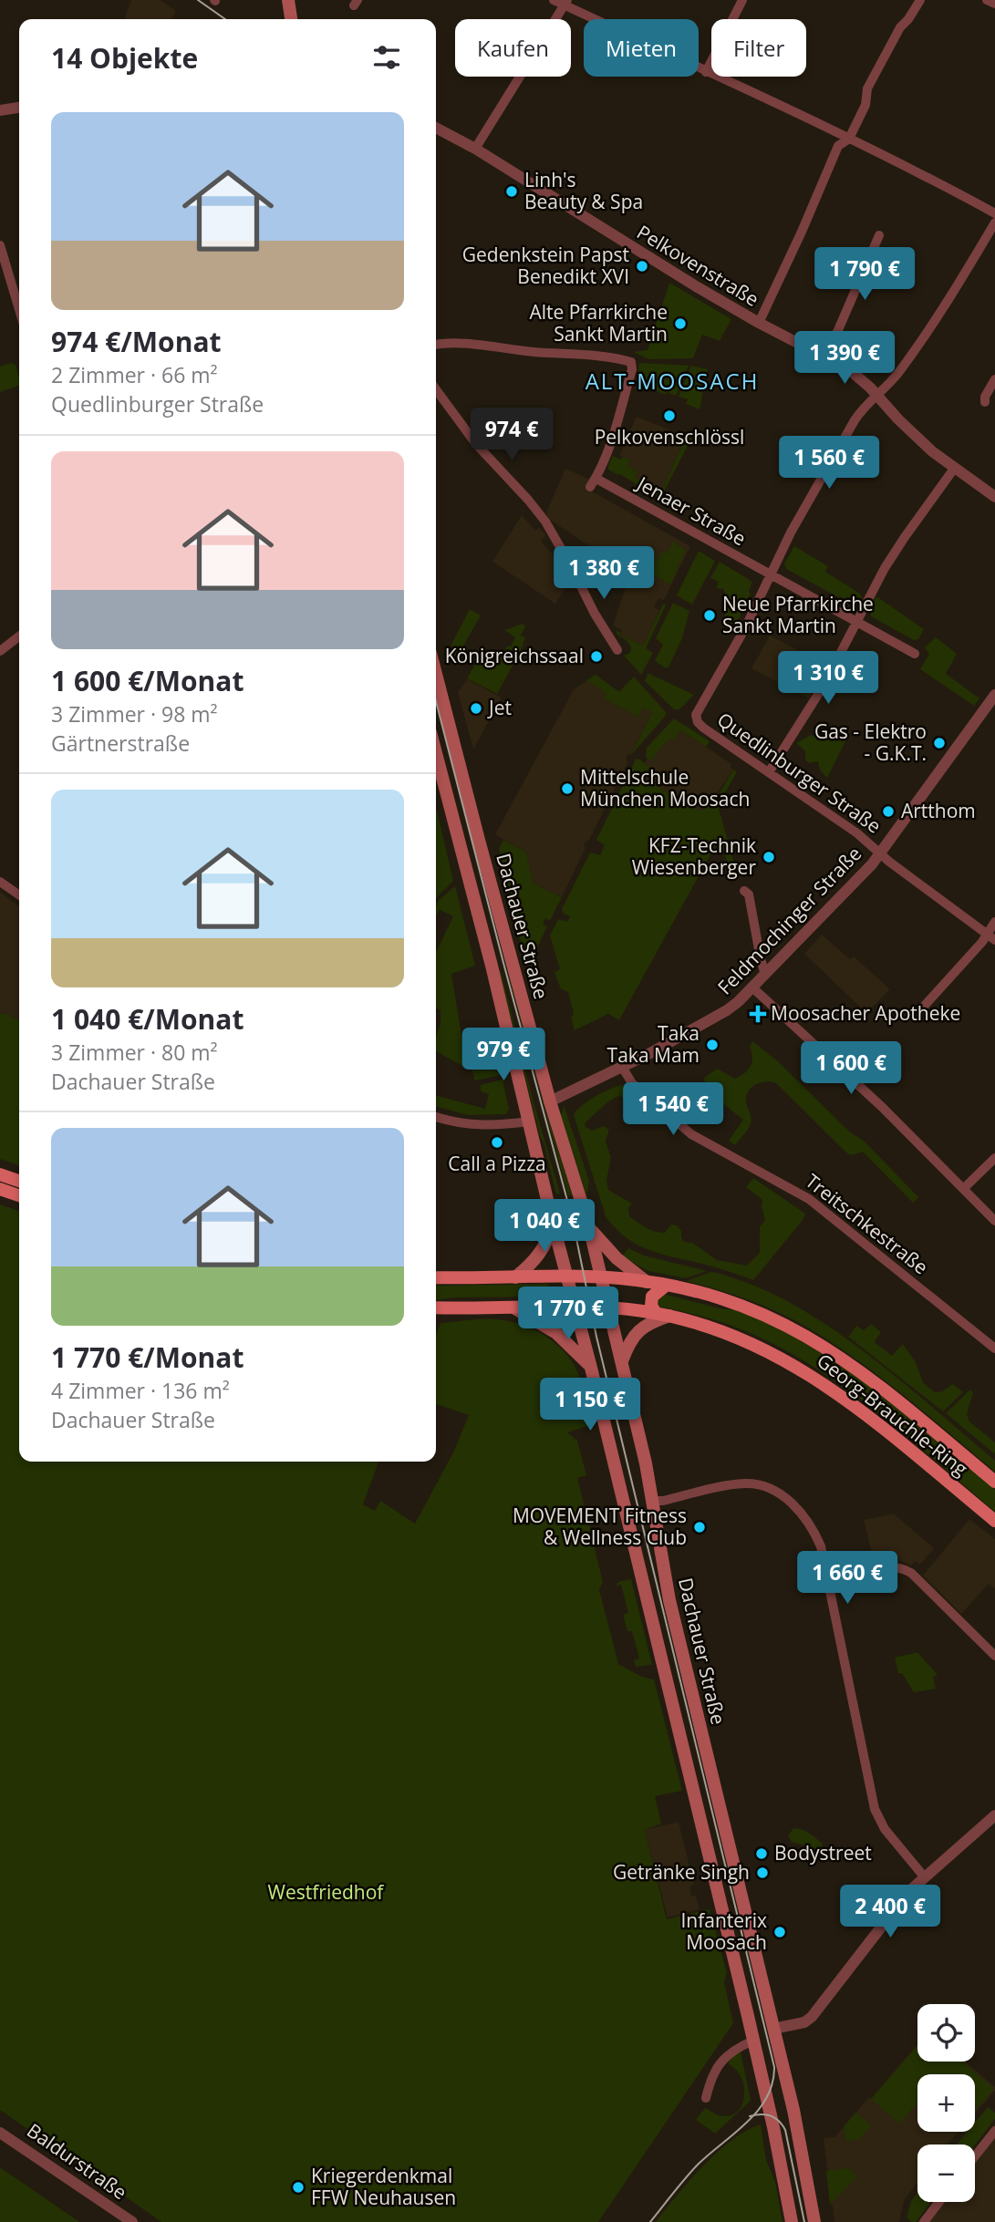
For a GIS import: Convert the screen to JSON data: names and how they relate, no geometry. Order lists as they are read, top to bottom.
{
  "streets": {
    "main road": ["Dachauer Straße", "Georg-Brauchle-Ring"],
    "street": [
      "Pelkovenstraße",
      "Jenaer Straße",
      "Quedlinburger Straße",
      "Feldmochinger Straße",
      "Treitschkestraße",
      "Baldurstraße"
    ]
  },
  "crossings": [
    ["Jenaer Straße", "Quedlinburger Straße"],
    ["Quedlinburger Straße", "Feldmochinger Straße"],
    ["Feldmochinger Straße", "Dachauer Straße"],
    ["Feldmochinger Straße", "Treitschkestraße"],
    ["Dachauer Straße", "Georg-Brauchle-Ring"]
  ],
  "districts": ["ALT-MOOSACH"],
  "parks": ["Westfriedhof"],
  "places": {
    "other": [
      "Linh's Beauty & Spa",
      "Gedenkstein Papst Benedikt XVI",
      "Alte Pfarrkirche Sankt Martin",
      "Pelkovenschlössl",
      "Neue Pfarrkirche Sankt Martin",
      "Königreichssaal",
      "Jet",
      "Gas - Elektro - G.K.T.",
      "Mittelschule München Moosach",
      "Artthom",
      "KFZ-Technik Wiesenberger",
      "Taka Taka Mam",
      "Call a Pizza",
      "MOVEMENT Fitness & Wellness Club",
      "Bodystreet",
      "Getränke Singh",
      "Infanterix Moosach",
      "Kriegerdenkmal FFW Neuhausen"
    ],
    "health": ["Moosacher Apotheke"]
  },
  "page": {
    "chip": ["Kaufen", "Mieten", "Filter"],
    "heading": "14 Objekte",
    "list": [
      {
        "name": "974 €/Monat",
        "note": "2 Zimmer · 66 m² · Quedlinburger Straße"
      },
      {
        "name": "1 600 €/Monat",
        "note": "3 Zimmer · 98 m² · Gärtnerstraße"
      },
      {
        "name": "1 040 €/Monat",
        "note": "3 Zimmer · 80 m² · Dachauer Straße"
      },
      {
        "name": "1 770 €/Monat",
        "note": "4 Zimmer · 136 m² · Dachauer Straße"
      }
    ],
    "price": [
      "1 790 €",
      "1 390 €",
      "974 €",
      "1 560 €",
      "1 380 €",
      "1 310 €",
      "979 €",
      "1 600 €",
      "1 540 €",
      "1 040 €",
      "1 770 €",
      "1 150 €",
      "1 660 €",
      "2 400 €"
    ],
    "map_buttons": ["+", "−"]
  }
}
